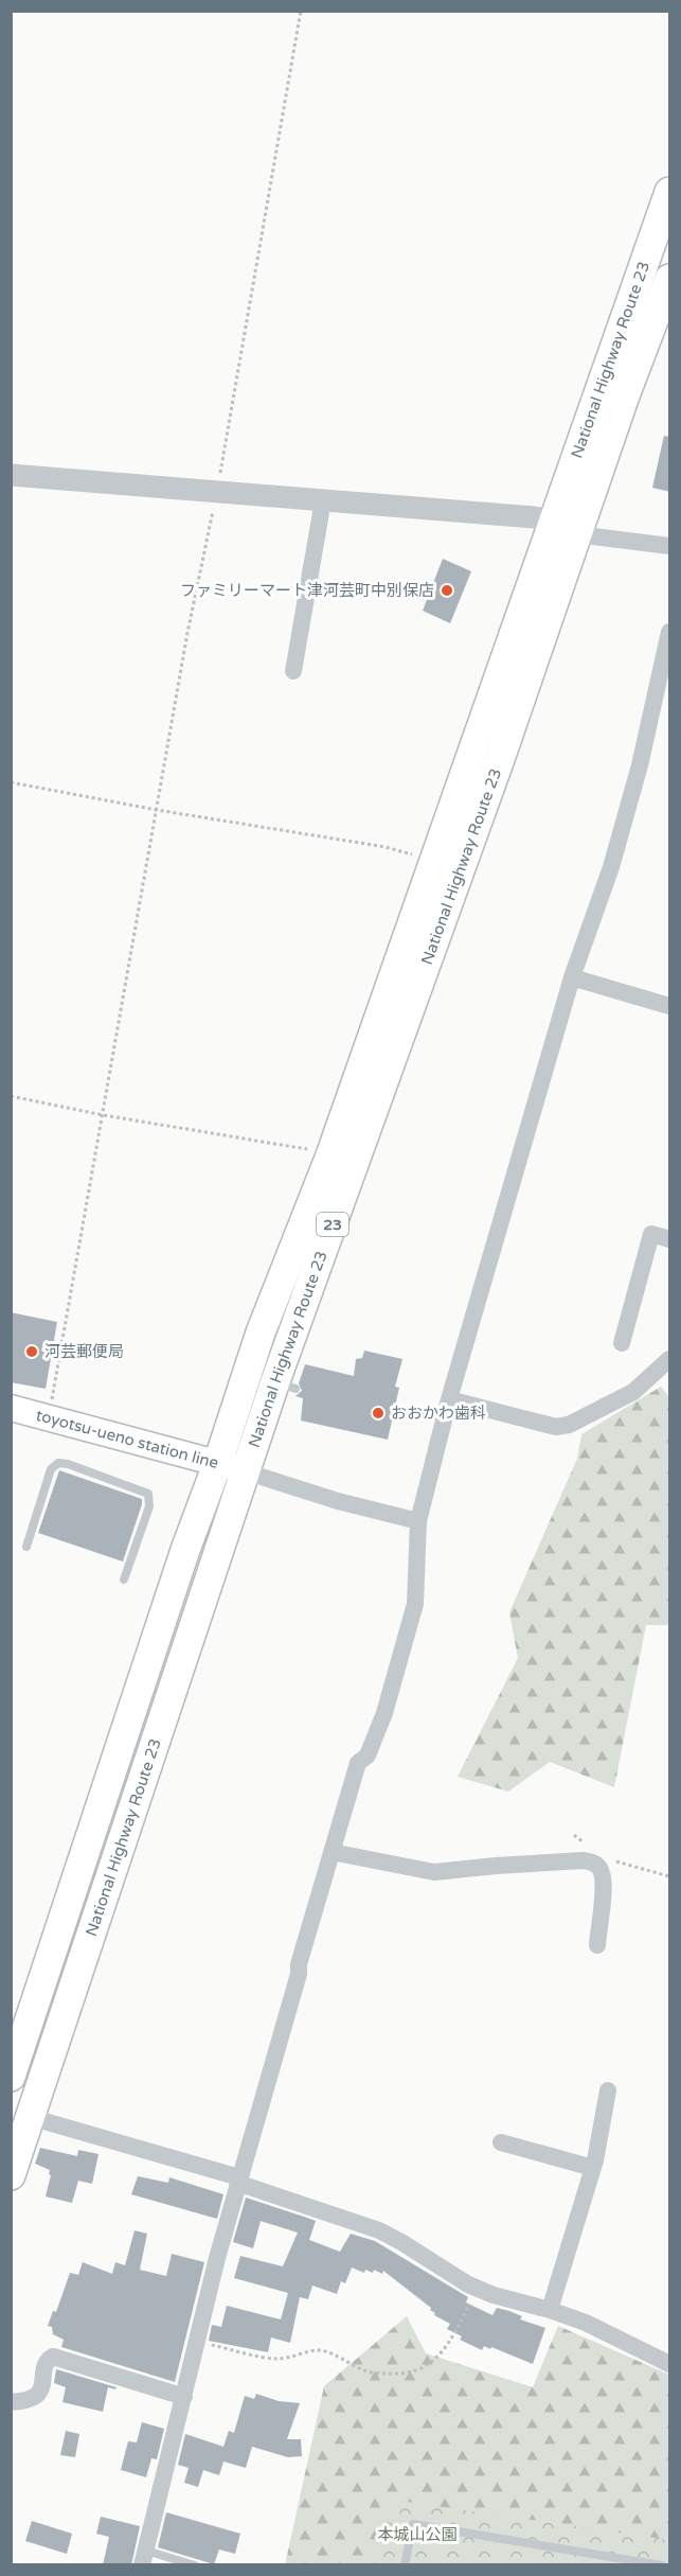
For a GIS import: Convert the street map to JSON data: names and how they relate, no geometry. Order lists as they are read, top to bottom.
{
  "streets": {
    "highway": ["National Highway Route 23", "23"],
    "main road": ["toyotsu-ueno station line"]
  },
  "crossings": [
    ["National Highway Route 23", "toyotsu-ueno station line"]
  ],
  "parks": ["本城山公園"],
  "places": ["ファミリーマート津河芸町中別保店", "河芸郵便局", "おおかわ歯科"]
}
